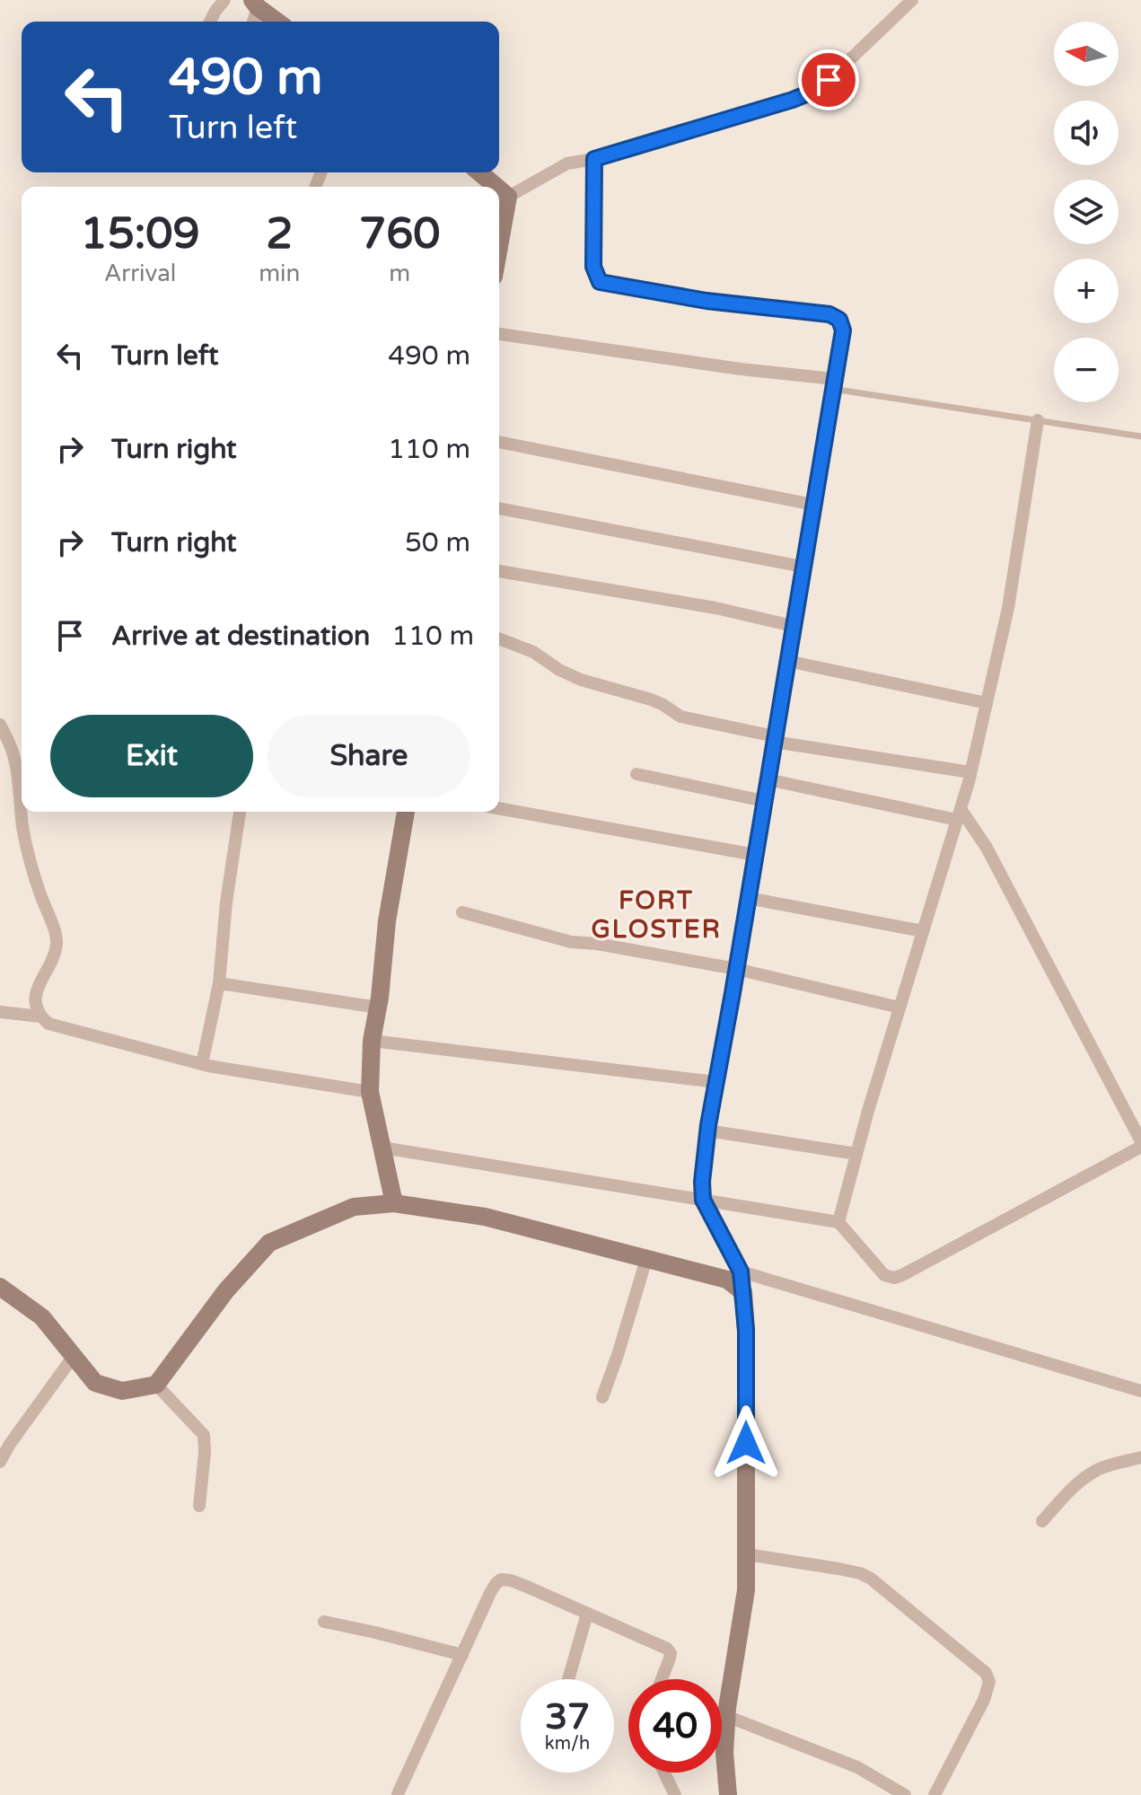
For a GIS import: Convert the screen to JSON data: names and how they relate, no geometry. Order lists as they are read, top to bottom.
{
  "districts": ["FORT GLOSTER"],
  "north": "left",
  "page": {
    "map_buttons": ["+", "−"],
    "turn": ["490 m", "Turn left"],
    "eta": [
      "15:09",
      "Arrival",
      "2",
      "min",
      "760",
      "m"
    ],
    "list": [
      {
        "name": "Turn left",
        "value": "490 m"
      },
      {
        "name": "Turn right",
        "value": "110 m"
      },
      {
        "name": "Turn right",
        "value": "50 m"
      },
      {
        "name": "Arrive at destination",
        "value": "110 m"
      }
    ],
    "buttons": ["Exit", "Share"],
    "speed": "37 km/h",
    "limit": "40"
  }
}
